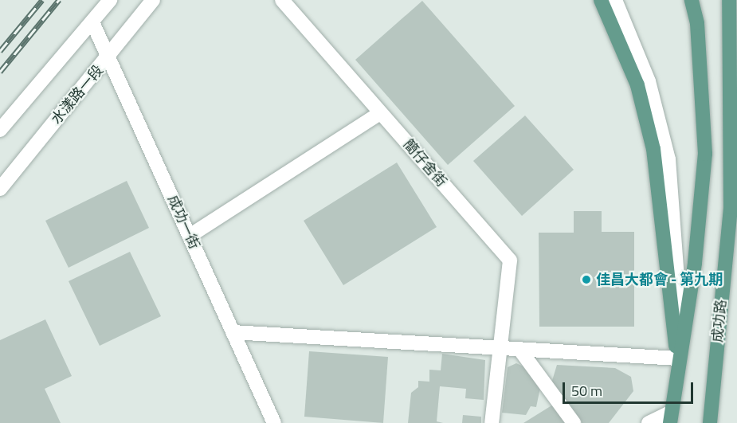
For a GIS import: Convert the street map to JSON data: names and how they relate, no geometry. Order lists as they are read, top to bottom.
{
  "streets": {
    "main road": ["成功路"],
    "street": ["水漾路一段", "簡仔舍街", "成功一街"]
  },
  "crossings": [
    ["水漾路一段", "成功一街"]
  ],
  "places": ["佳昌大都會 - 第九期"],
  "scale_bar": "50 m"
}
